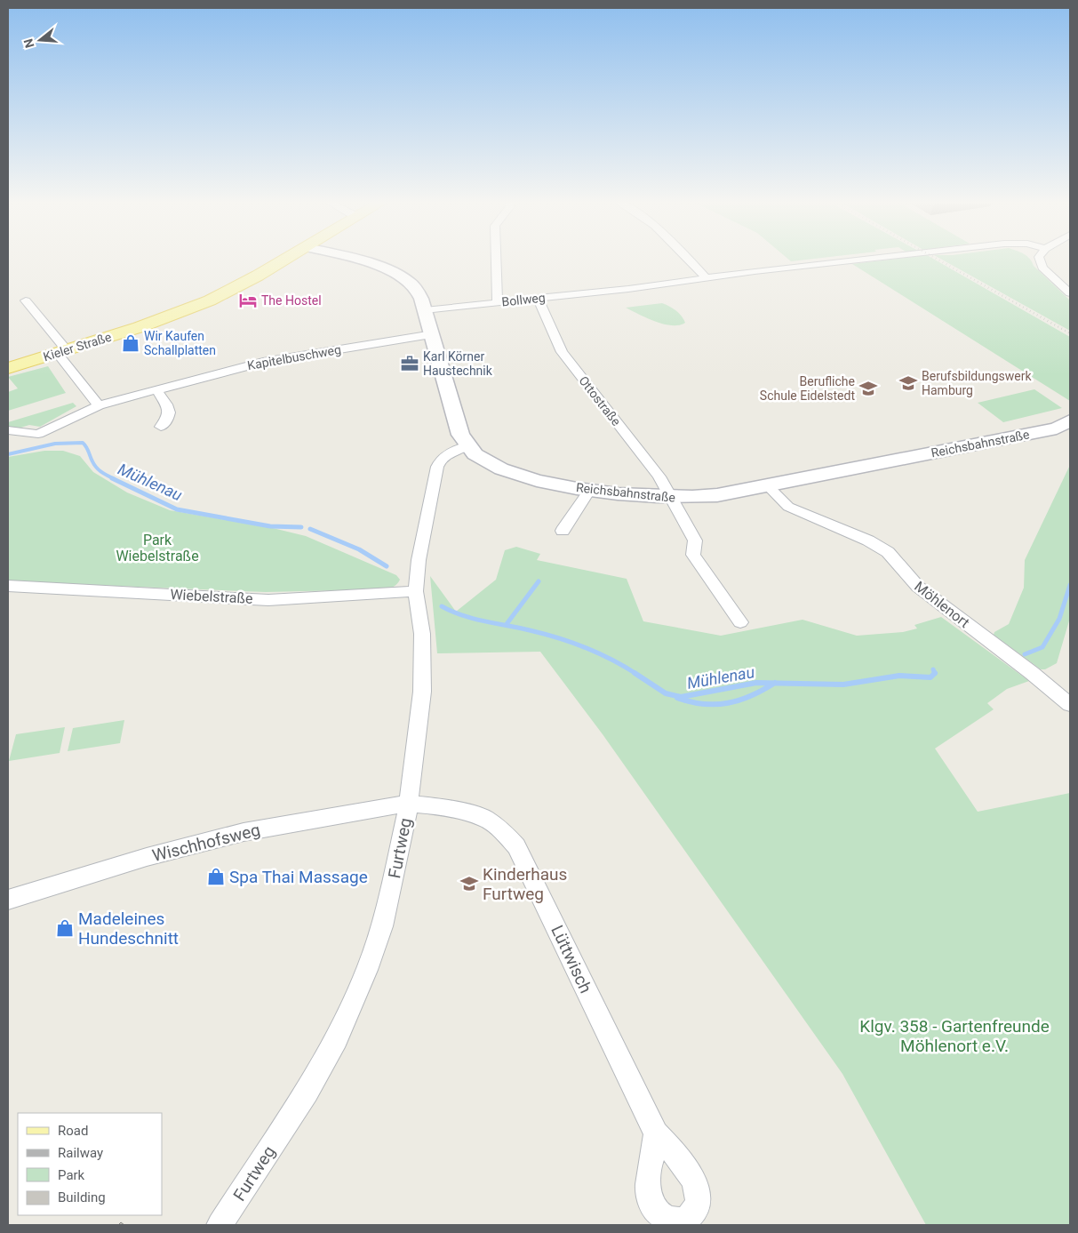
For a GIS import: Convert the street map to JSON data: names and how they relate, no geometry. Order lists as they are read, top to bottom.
{
  "streets": {
    "main road": ["Kieler Straße"],
    "street": [
      "Bollweg",
      "Kapitelbuschweg",
      "Ottostraße",
      "Reichsbahnstraße",
      "Wiebelstraße",
      "Möhlenort",
      "Wischhofsweg",
      "Furtweg",
      "Lüttwisch"
    ]
  },
  "crossings": [
    ["Bollweg", "Ottostraße"],
    ["Ottostraße", "Reichsbahnstraße"],
    ["Reichsbahnstraße", "Möhlenort"],
    ["Reichsbahnstraße", "Furtweg"],
    ["Wiebelstraße", "Furtweg"],
    ["Wischhofsweg", "Furtweg"],
    ["Wischhofsweg", "Lüttwisch"],
    ["Furtweg", "Lüttwisch"]
  ],
  "water": ["Mühlenau"],
  "parks": ["Park Wiebelstraße", "Klgv. 358 - Gartenfreunde Möhlenort e.V."],
  "places": {
    "hotel": ["The Hostel"],
    "shop": ["Wir Kaufen Schallplatten", "Spa Thai Massage", "Madeleines Hundeschnitt"],
    "office": ["Karl Körner Haustechnik"],
    "school or university": ["Berufsbildungswerk Hamburg", "Berufliche Schule Eidelstedt", "Kinderhaus Furtweg"]
  },
  "legend": [
    "Road",
    "Railway",
    "Park",
    "Building"
  ],
  "north": "left"
}
